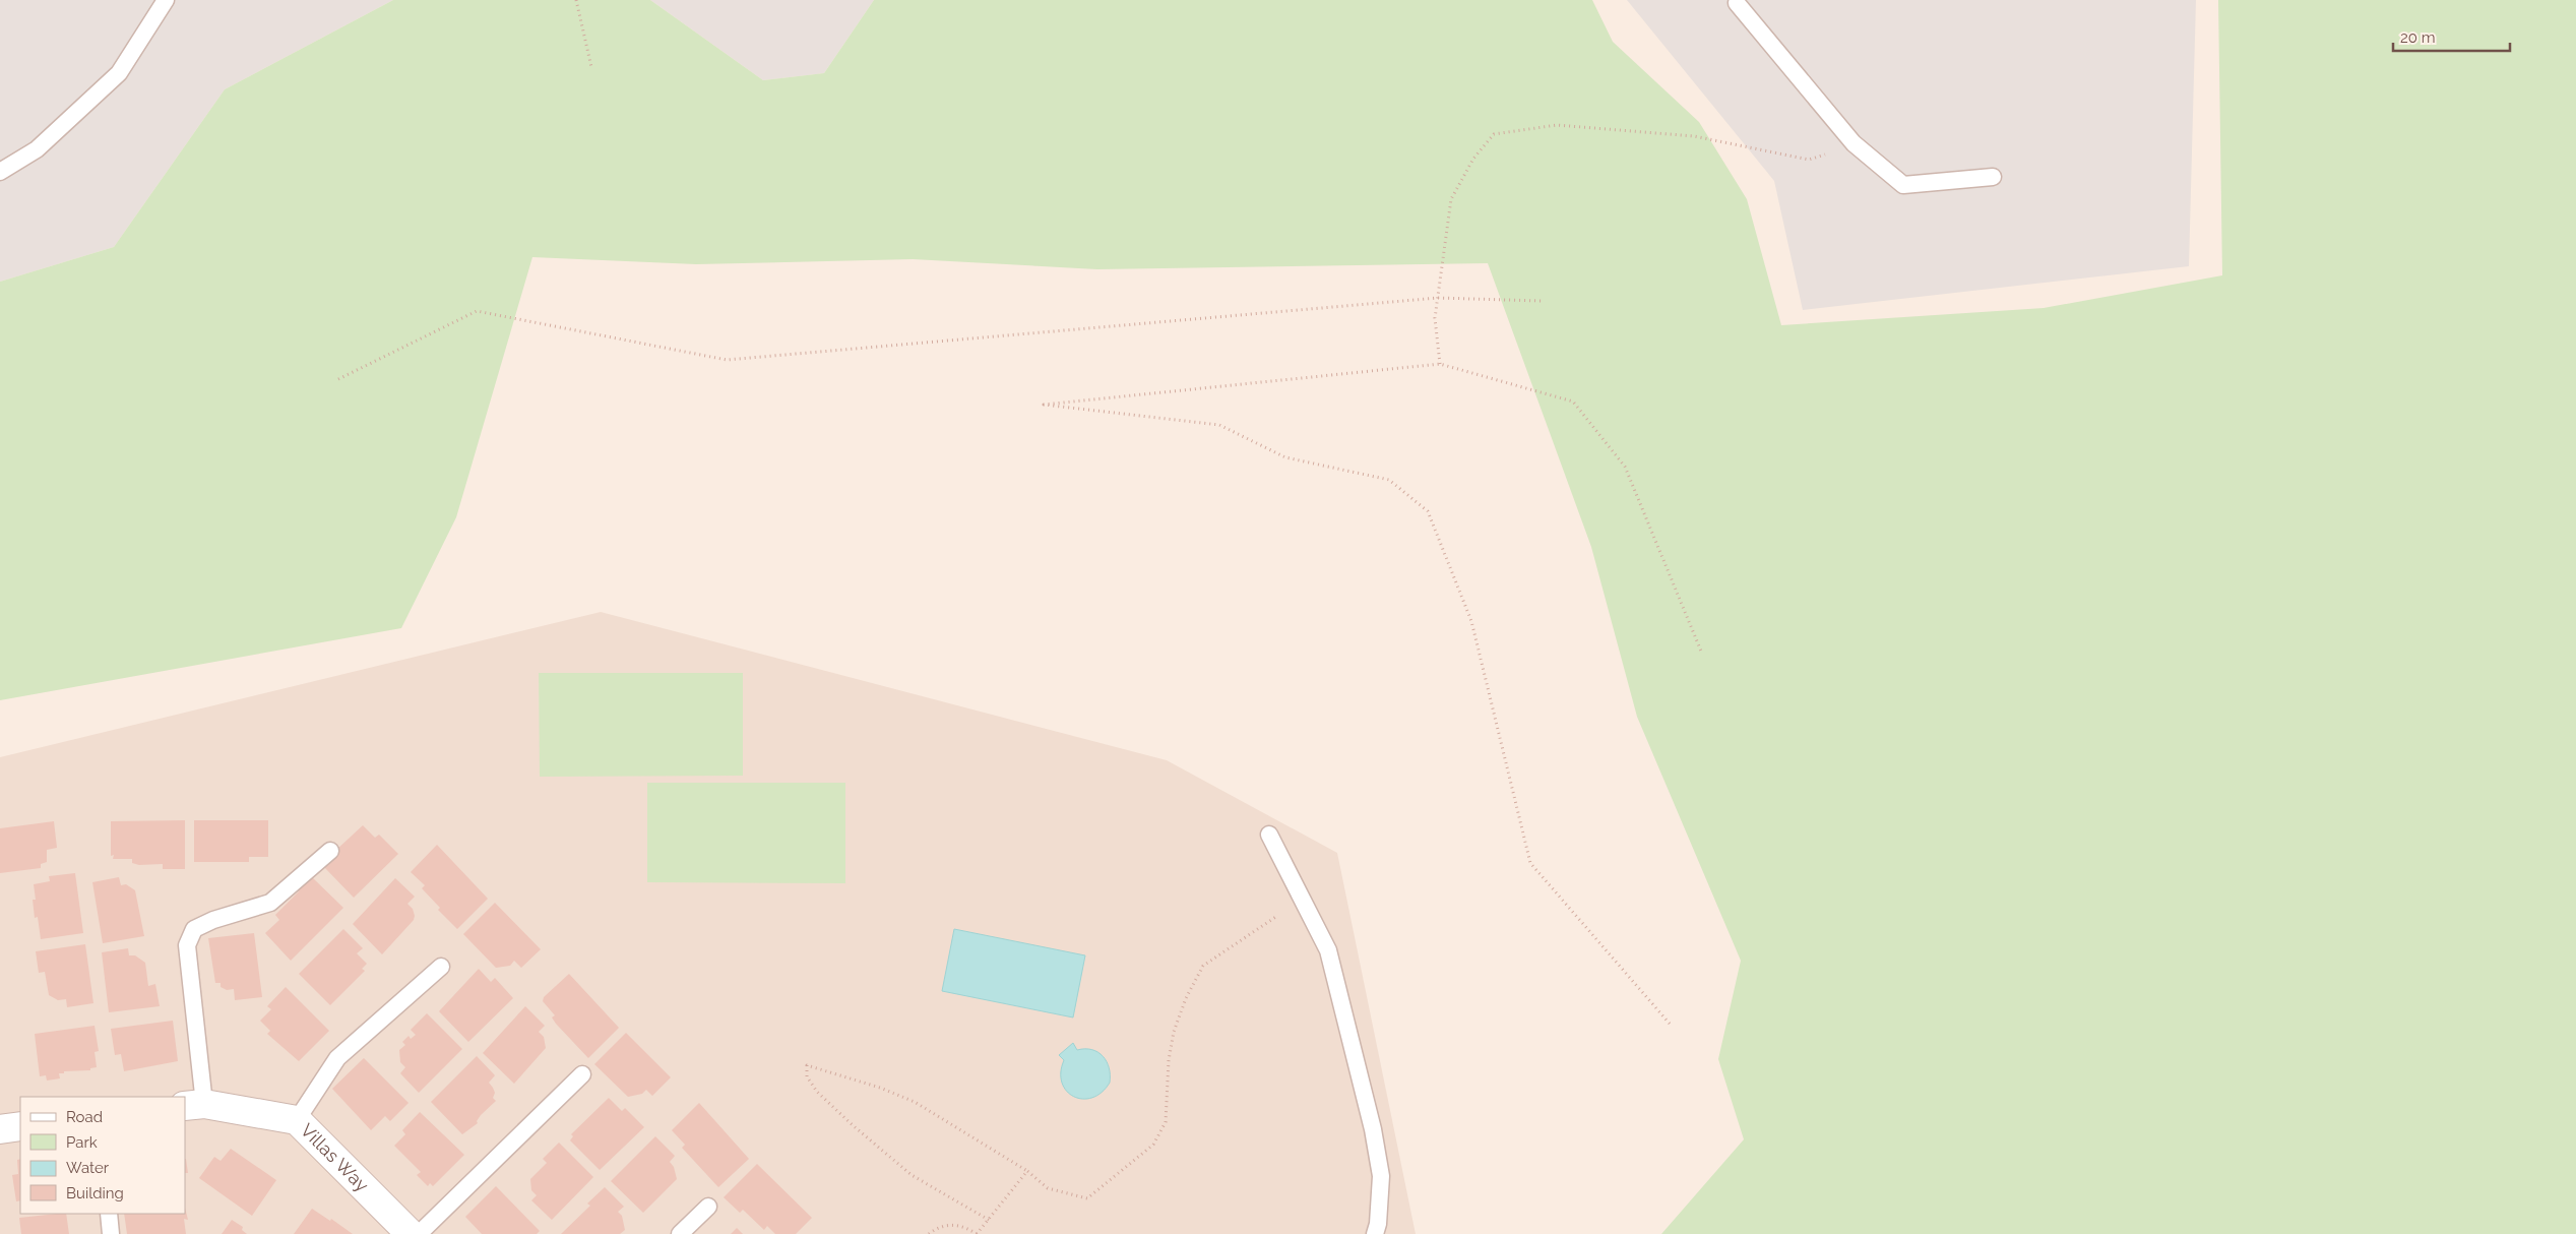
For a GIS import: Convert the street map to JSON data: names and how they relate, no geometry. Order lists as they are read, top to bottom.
{
  "streets": {
    "street": ["Villas Way"]
  },
  "legend": [
    "Road",
    "Park",
    "Water",
    "Building"
  ],
  "scale_bar": "20 m"
}
